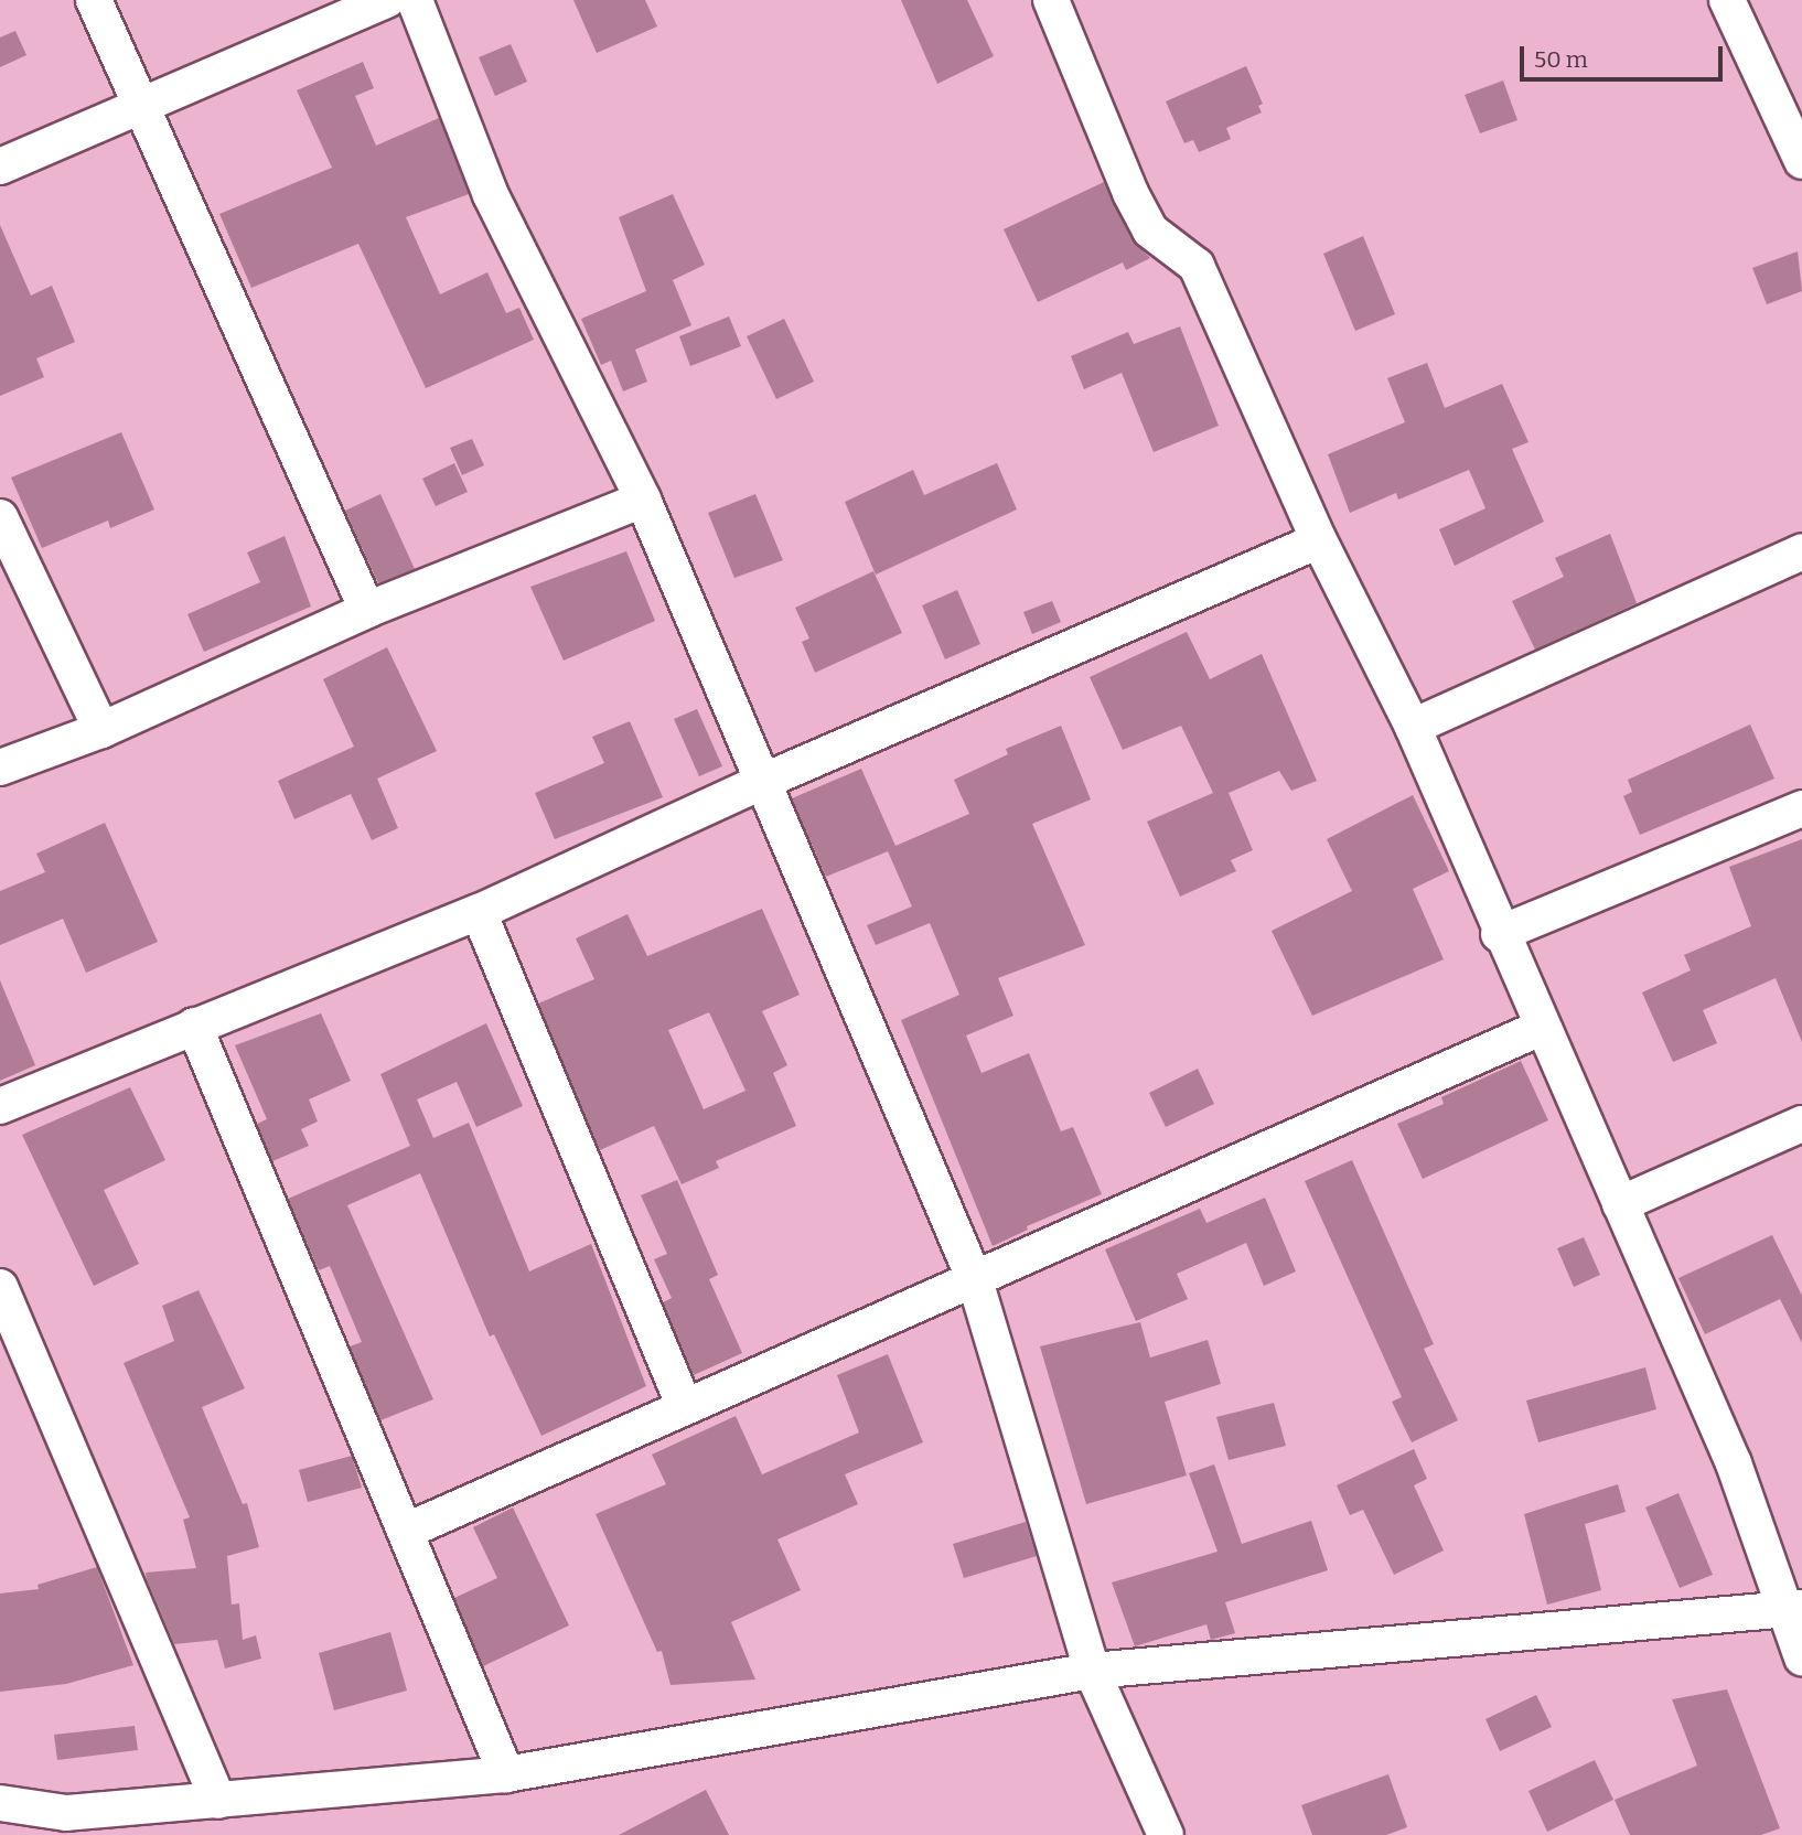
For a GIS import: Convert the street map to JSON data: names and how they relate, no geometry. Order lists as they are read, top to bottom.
{
  "scale_bar": "50 m"
}
